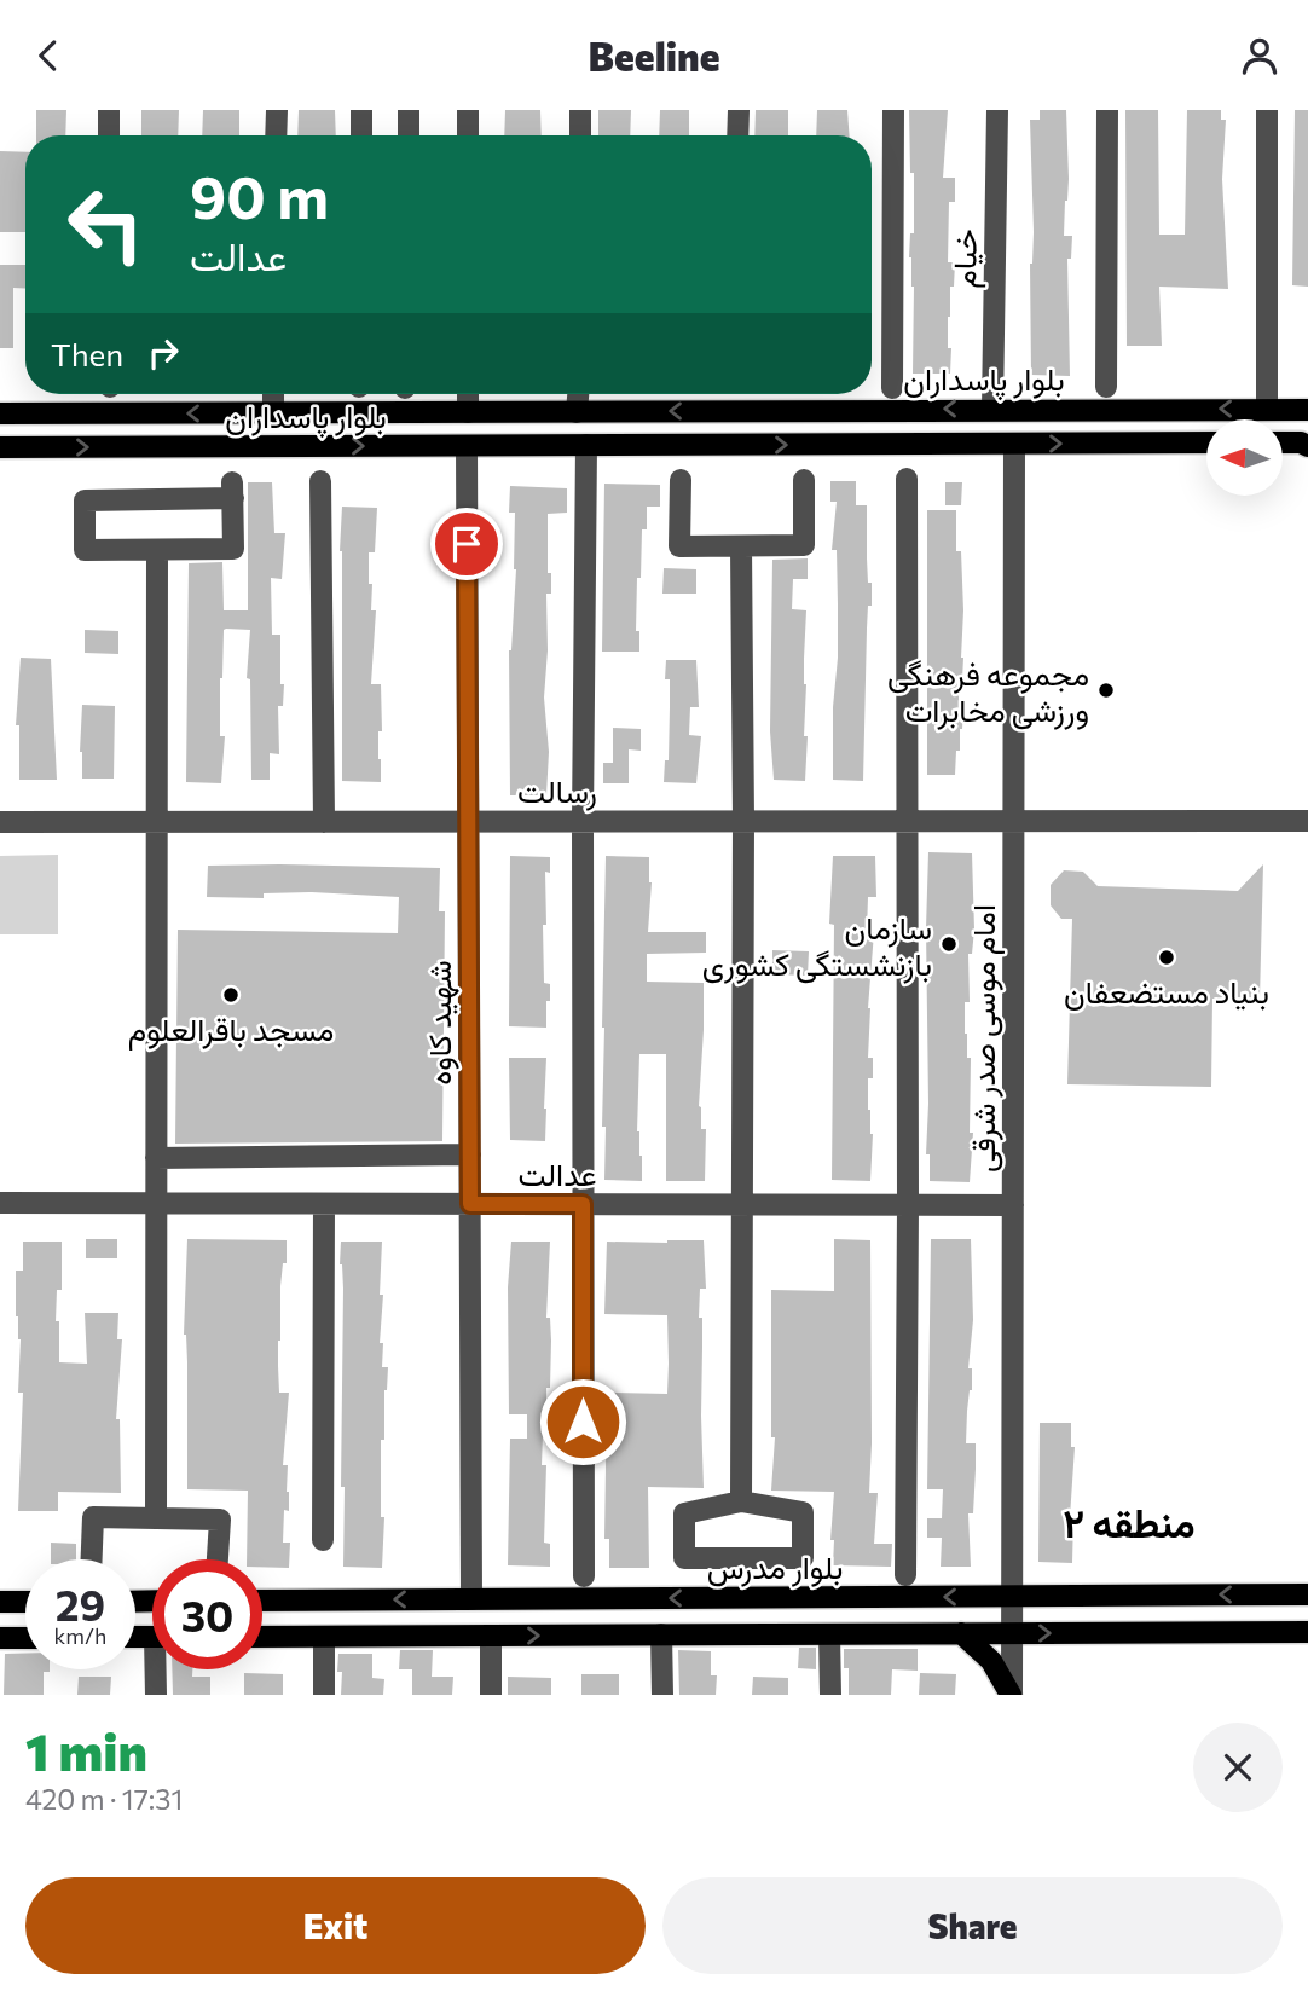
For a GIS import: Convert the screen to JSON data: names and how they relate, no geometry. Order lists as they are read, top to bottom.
{
  "streets": {
    "main road": ["بلوار پاسداران", "بلوار مدرس"],
    "street": [
      "خیام",
      "رسالت",
      "شهید کاوه",
      "امام موسی صدر شرقی",
      "عدالت"
    ]
  },
  "crossings": [
    ["خیام", "بلوار پاسداران"],
    ["بلوار پاسداران", "شهید کاوه"],
    ["بلوار پاسداران", "امام موسی صدر شرقی"],
    ["رسالت", "شهید کاوه"],
    ["رسالت", "امام موسی صدر شرقی"],
    ["شهید کاوه", "عدالت"],
    ["شهید کاوه", "بلوار مدرس"],
    ["امام موسی صدر شرقی", "عدالت"],
    ["امام موسی صدر شرقی", "بلوار مدرس"]
  ],
  "districts": ["منطقه ۲"],
  "places": [
    "مجموعه فرهنگی ورزشی مخابرات",
    "سازمان بازنشستگی کشوری",
    "بنیاد مستضعفان",
    "مسجد باقرالعلوم"
  ],
  "north": "left",
  "page": {
    "header": "Beeline",
    "turn": ["90 m", "عدالت"],
    "then": "Then",
    "speed": "29 km/h",
    "limit": "30",
    "heading": ["1 min", "420 m · 17:31"],
    "buttons": ["Exit", "Share"]
  }
}
